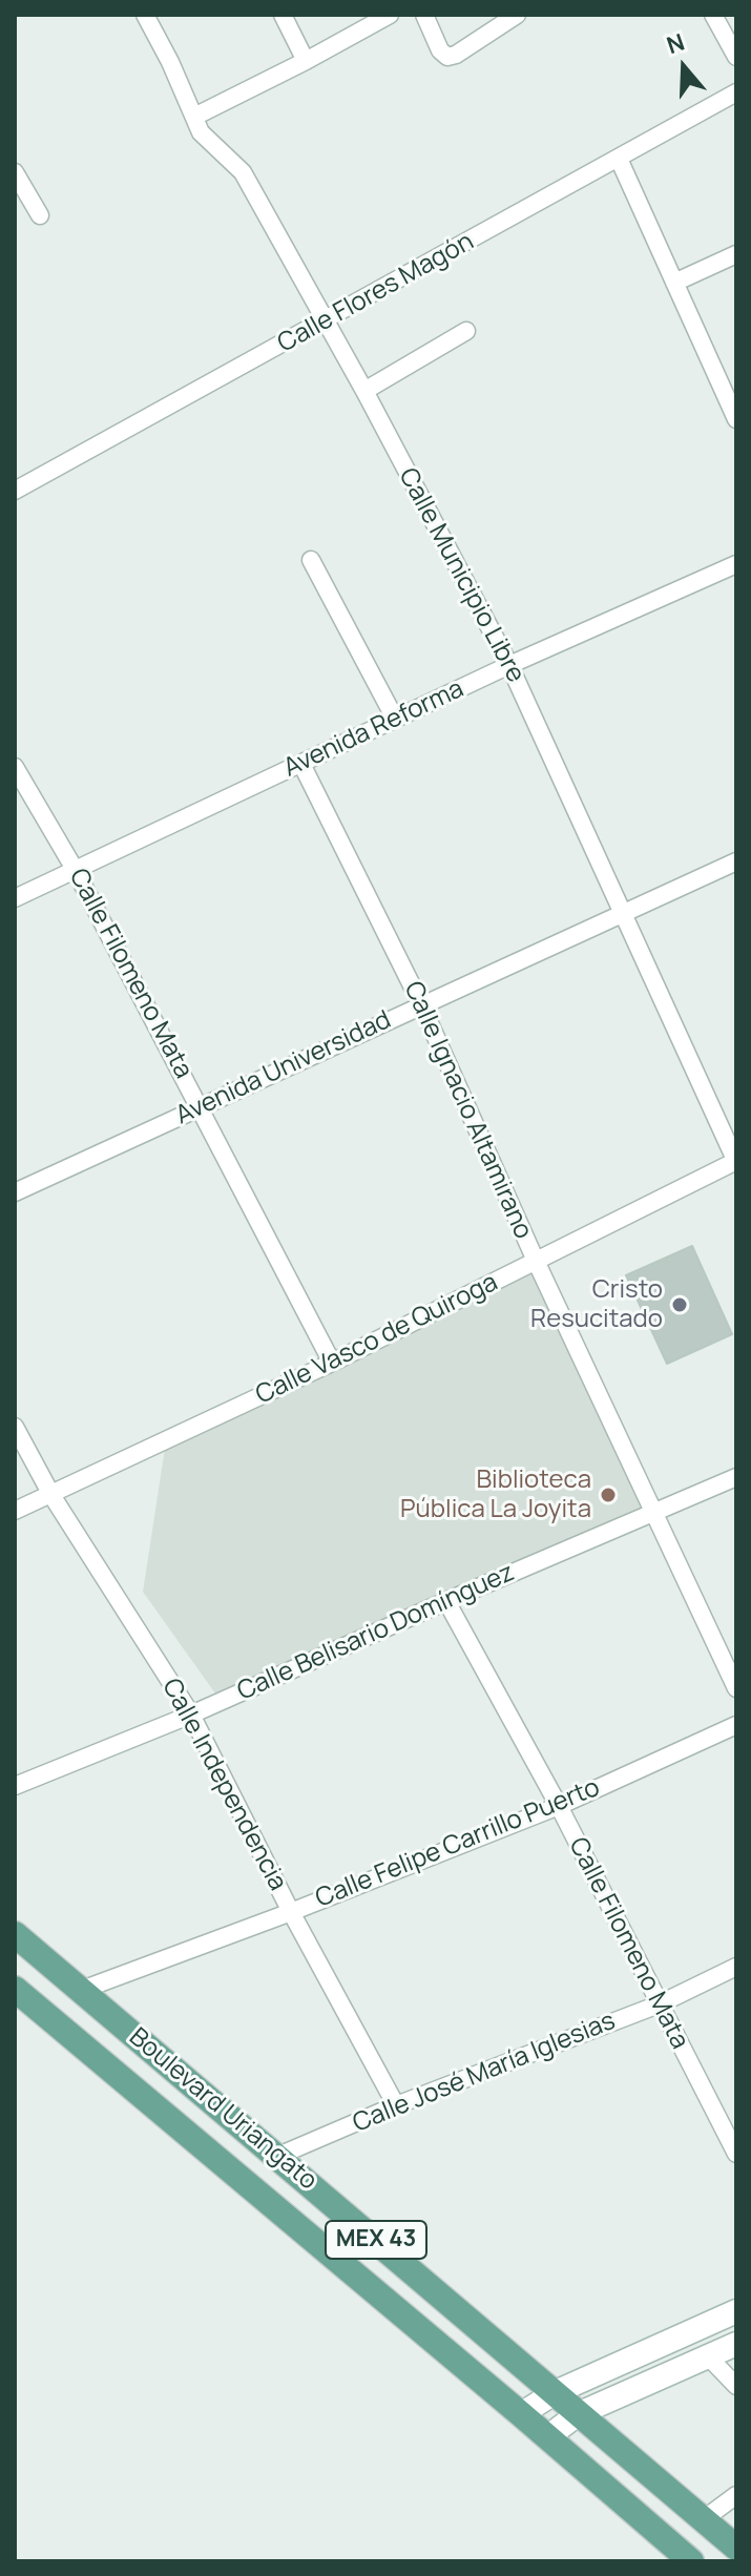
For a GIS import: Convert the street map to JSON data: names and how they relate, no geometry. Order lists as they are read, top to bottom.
{
  "streets": {
    "main road": ["Boulevard Uriangato", "MEX 43"],
    "street": [
      "Calle Flores Magón",
      "Calle Municipio Libre",
      "Avenida Reforma",
      "Calle Filomeno Mata",
      "Avenida Universidad",
      "Calle Ignacio Altamirano",
      "Calle Vasco de Quiroga",
      "Calle Belisario Domínguez",
      "Calle Independencia",
      "Calle Felipe Carrillo Puerto",
      "Calle José María Iglesias"
    ]
  },
  "crossings": [
    ["Calle Flores Magón", "Calle Municipio Libre"],
    ["Calle Municipio Libre", "Avenida Reforma"],
    ["Calle Municipio Libre", "Avenida Universidad"],
    ["Calle Municipio Libre", "Calle Vasco de Quiroga"],
    ["Avenida Reforma", "Calle Filomeno Mata"],
    ["Avenida Reforma", "Calle Ignacio Altamirano"],
    ["Calle Filomeno Mata", "Avenida Universidad"],
    ["Calle Filomeno Mata", "Calle Vasco de Quiroga"],
    ["Calle Filomeno Mata", "Calle Belisario Domínguez"],
    ["Calle Filomeno Mata", "Calle Felipe Carrillo Puerto"],
    ["Calle Filomeno Mata", "Calle José María Iglesias"],
    ["Avenida Universidad", "Calle Ignacio Altamirano"],
    ["Calle Ignacio Altamirano", "Calle Vasco de Quiroga"],
    ["Calle Ignacio Altamirano", "Calle Belisario Domínguez"],
    ["Calle Vasco de Quiroga", "Calle Independencia"],
    ["Calle Belisario Domínguez", "Calle Independencia"],
    ["Calle Independencia", "Calle Felipe Carrillo Puerto"],
    ["Calle Independencia", "Calle José María Iglesias"],
    ["Calle Felipe Carrillo Puerto", "Boulevard Uriangato"],
    ["Calle José María Iglesias", "Boulevard Uriangato"]
  ],
  "places": ["Cristo Resucitado", "Biblioteca Pública La Joyita"],
  "north": "top"
}
